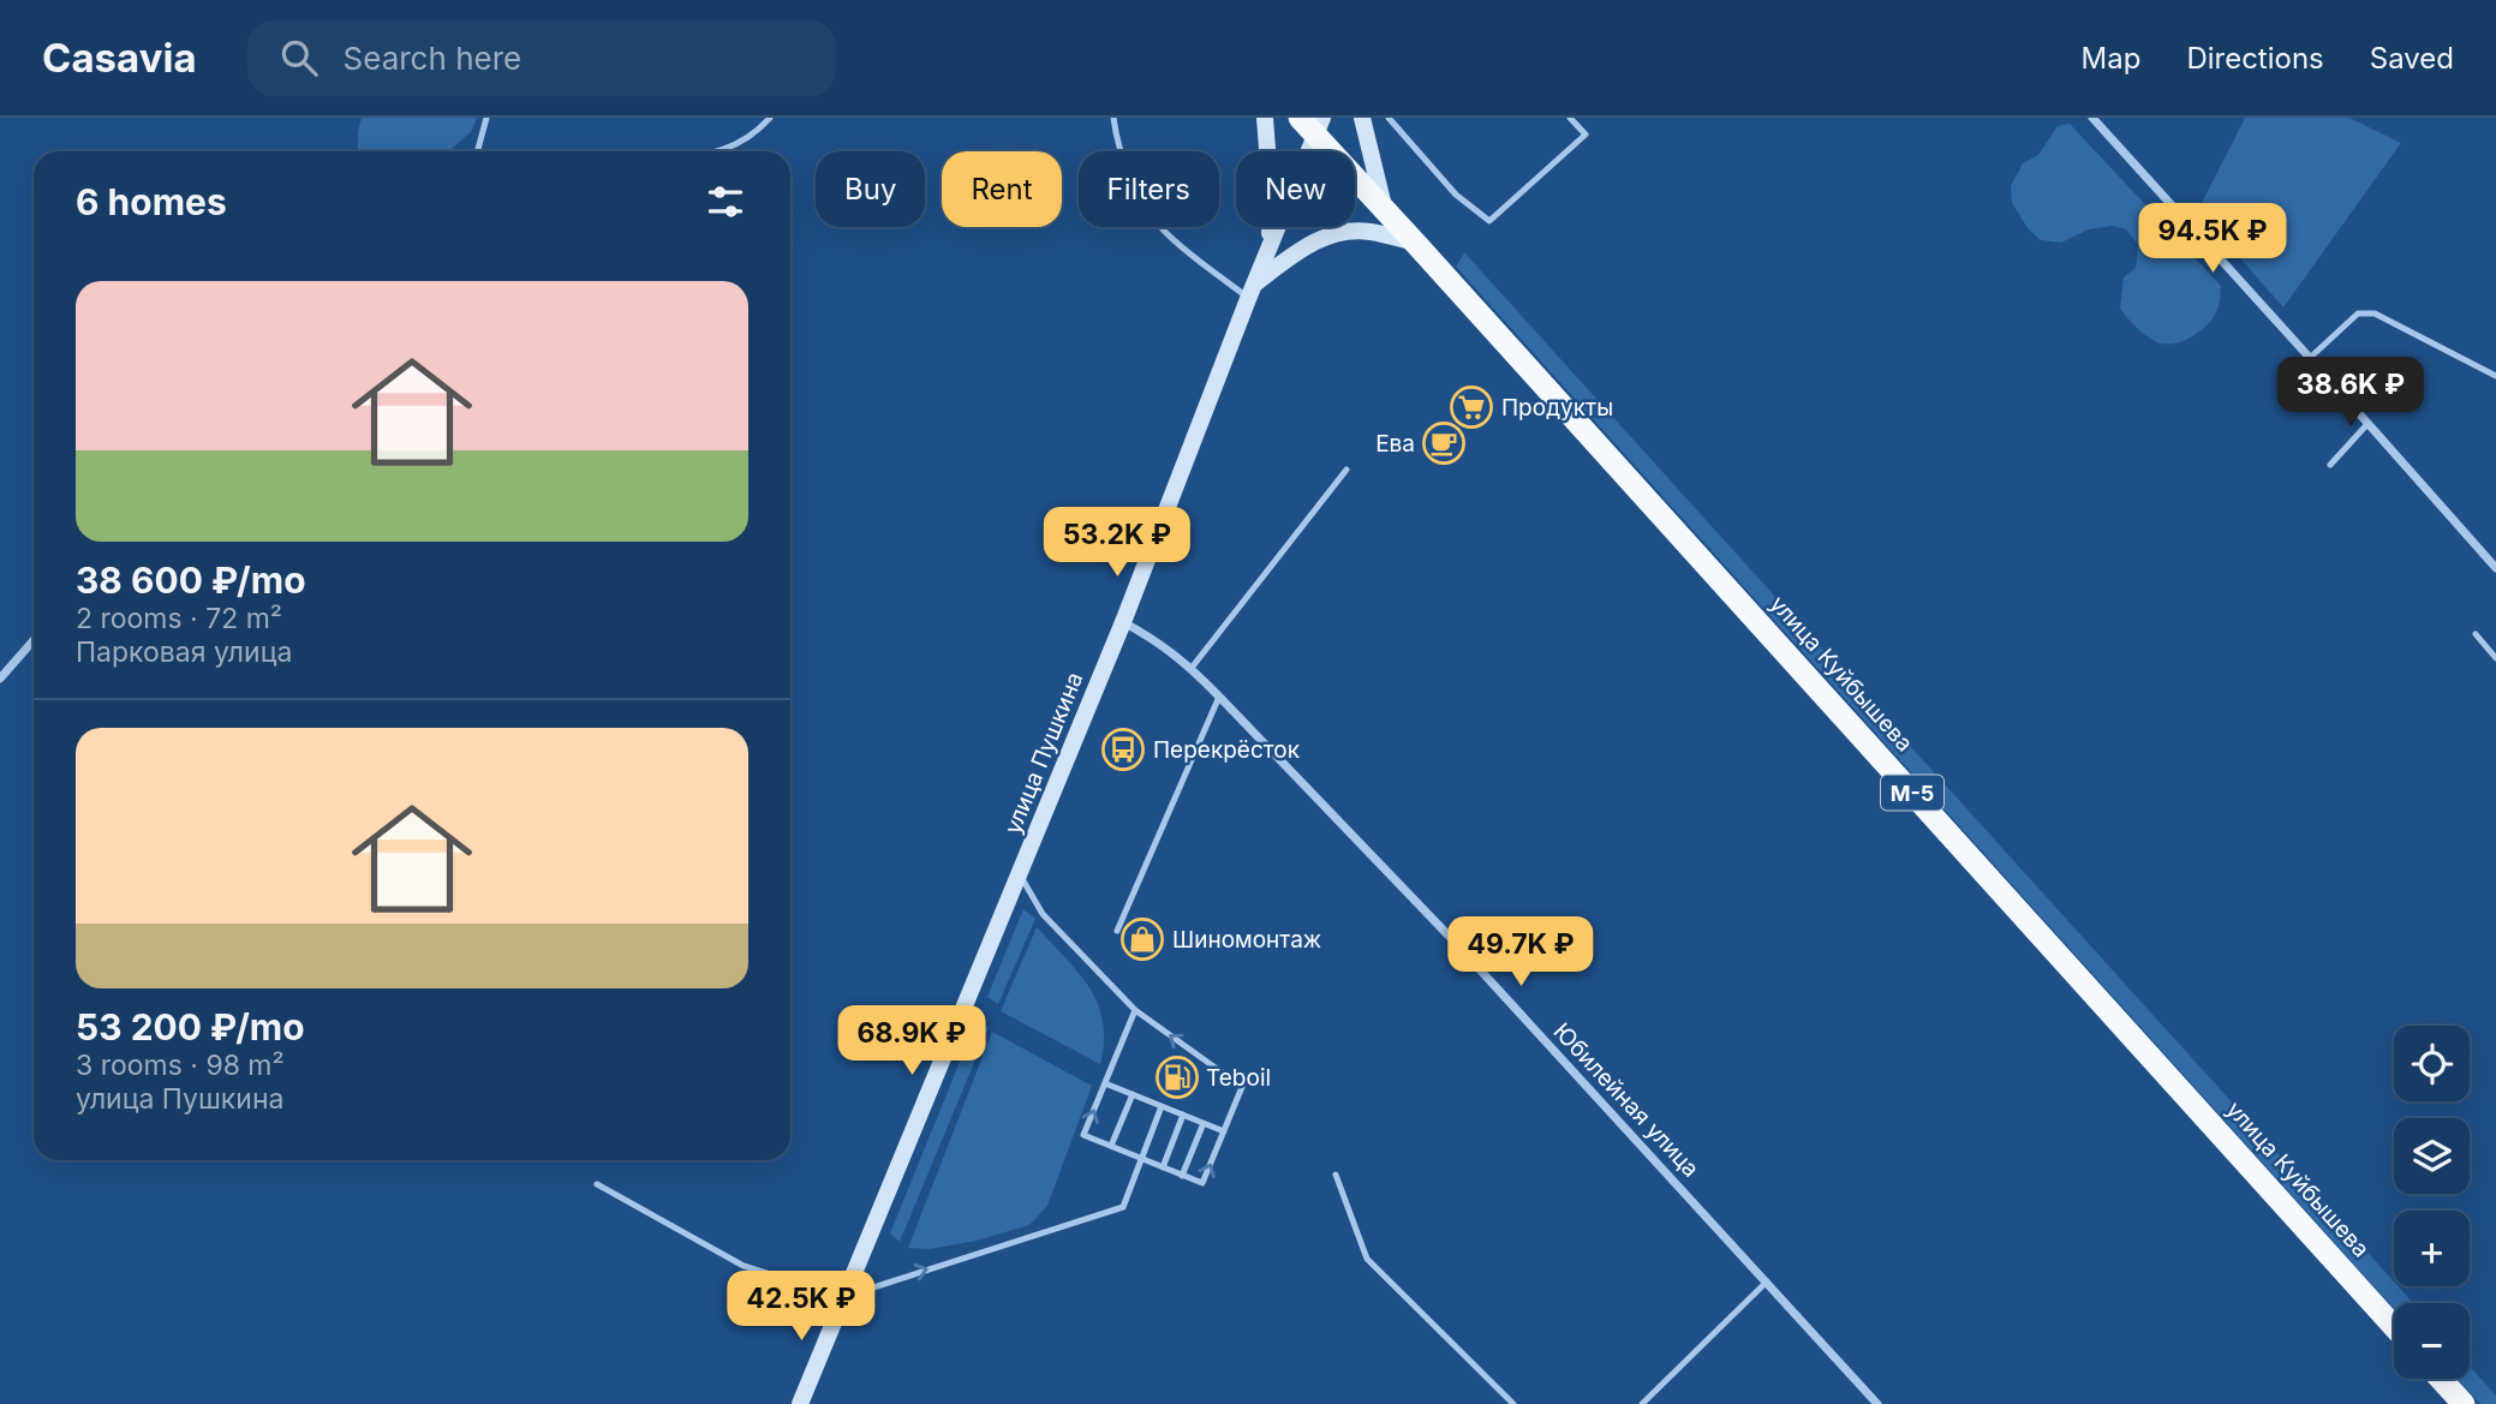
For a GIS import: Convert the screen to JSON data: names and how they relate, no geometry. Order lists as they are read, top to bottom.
{
  "streets": {
    "highway": ["улица Куйбышева", "М-5"],
    "main road": ["улица Пушкина"],
    "street": ["Юбилейная улица"]
  },
  "crossings": [
    ["улица Куйбышева", "улица Пушкина"],
    ["улица Пушкина", "Юбилейная улица"]
  ],
  "places": {
    "supermarket": ["Продукты"],
    "cafe": ["Ева"],
    "bus stop": ["Перекрёсток"],
    "shop": ["Шиномонтаж"],
    "fuel station": ["Teboil"]
  },
  "page": {
    "header": "Casavia",
    "search": "Search here",
    "nav": ["Map", "Directions", "Saved"],
    "chip": [
      "Buy",
      "Rent",
      "Filters",
      "New"
    ],
    "heading": "6 homes",
    "price": [
      "94.5K ₽",
      "38.6K ₽",
      "53.2K ₽",
      "49.7K ₽",
      "68.9K ₽",
      "42.5K ₽"
    ],
    "list": [
      {
        "name": "38 600 ₽/mo",
        "note": "2 rooms · 72 m² · Парковая улица"
      },
      {
        "name": "53 200 ₽/mo",
        "note": "3 rooms · 98 m² · улица Пушкина"
      }
    ],
    "map_buttons": ["+", "−"]
  }
}
